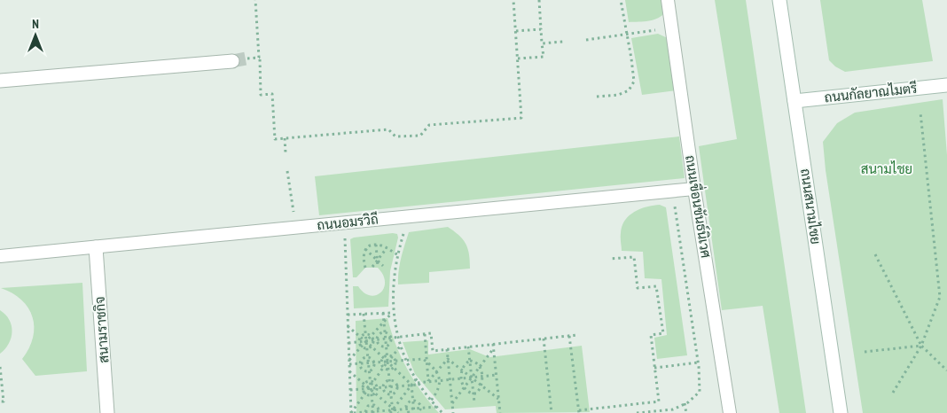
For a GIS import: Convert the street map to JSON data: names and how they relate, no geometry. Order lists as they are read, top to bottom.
{
  "streets": {
    "main road": ["ถนนกัลยาณไมตรี", "ถนนสนามไชย", "สนามราชกิจ"],
    "lane": ["ถนนเขื่อนขันธ์นิเวศ", "ถนนอมรวิถี"]
  },
  "crossings": [
    ["ถนนกัลยาณไมตรี", "ถนนสนามไชย"],
    ["ถนนเขื่อนขันธ์นิเวศ", "ถนนอมรวิถี"],
    ["ถนนอมรวิถี", "สนามราชกิจ"]
  ],
  "parks": ["สนามไชย"],
  "north": "top"
}
